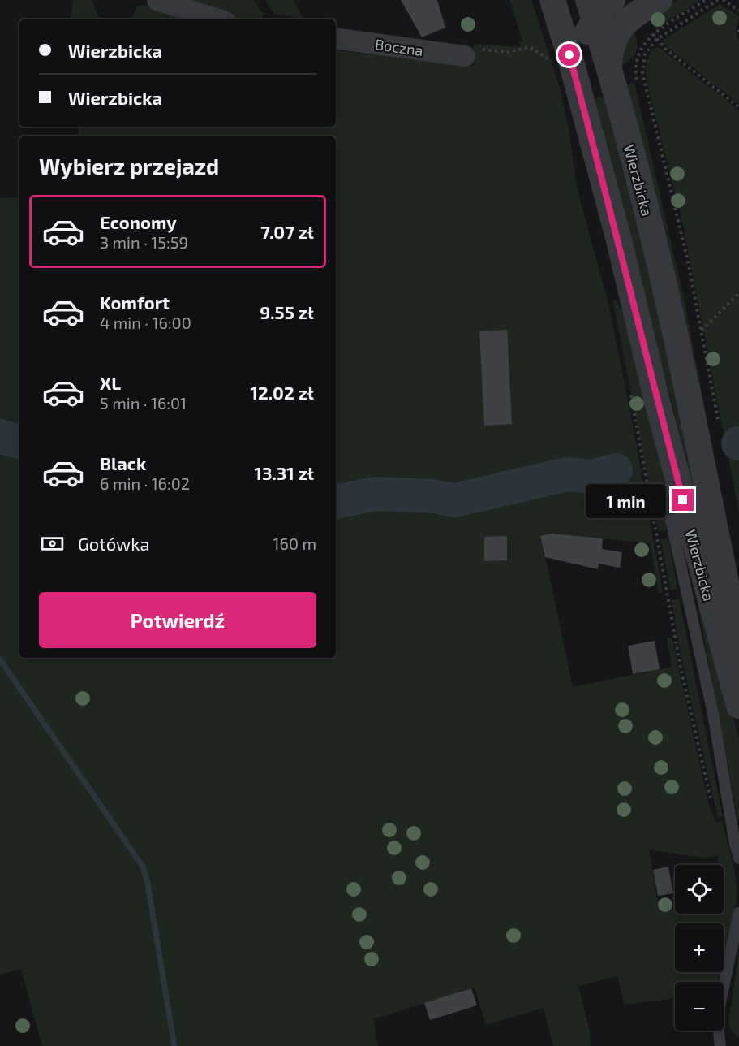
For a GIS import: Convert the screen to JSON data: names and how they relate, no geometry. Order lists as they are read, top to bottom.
{
  "streets": {
    "street": ["Boczna", "Wierzbicka"]
  },
  "page": {
    "banner": ["Wierzbicka", "Wierzbicka"],
    "heading": "Wybierz przejazd",
    "list": [
      {
        "name": "Economy",
        "note": "3 min · 15:59",
        "value": "7.07 zł"
      },
      {
        "name": "Komfort",
        "note": "4 min · 16:00",
        "value": "9.55 zł"
      },
      {
        "name": "XL",
        "note": "5 min · 16:01",
        "value": "12.02 zł"
      },
      {
        "name": "Black",
        "note": "6 min · 16:02",
        "value": "13.31 zł"
      }
    ],
    "bubble": "1 min",
    "pay": ["Gotówka", "160 m"],
    "buttons": "Potwierdź",
    "map_buttons": ["+", "−"]
  }
}
